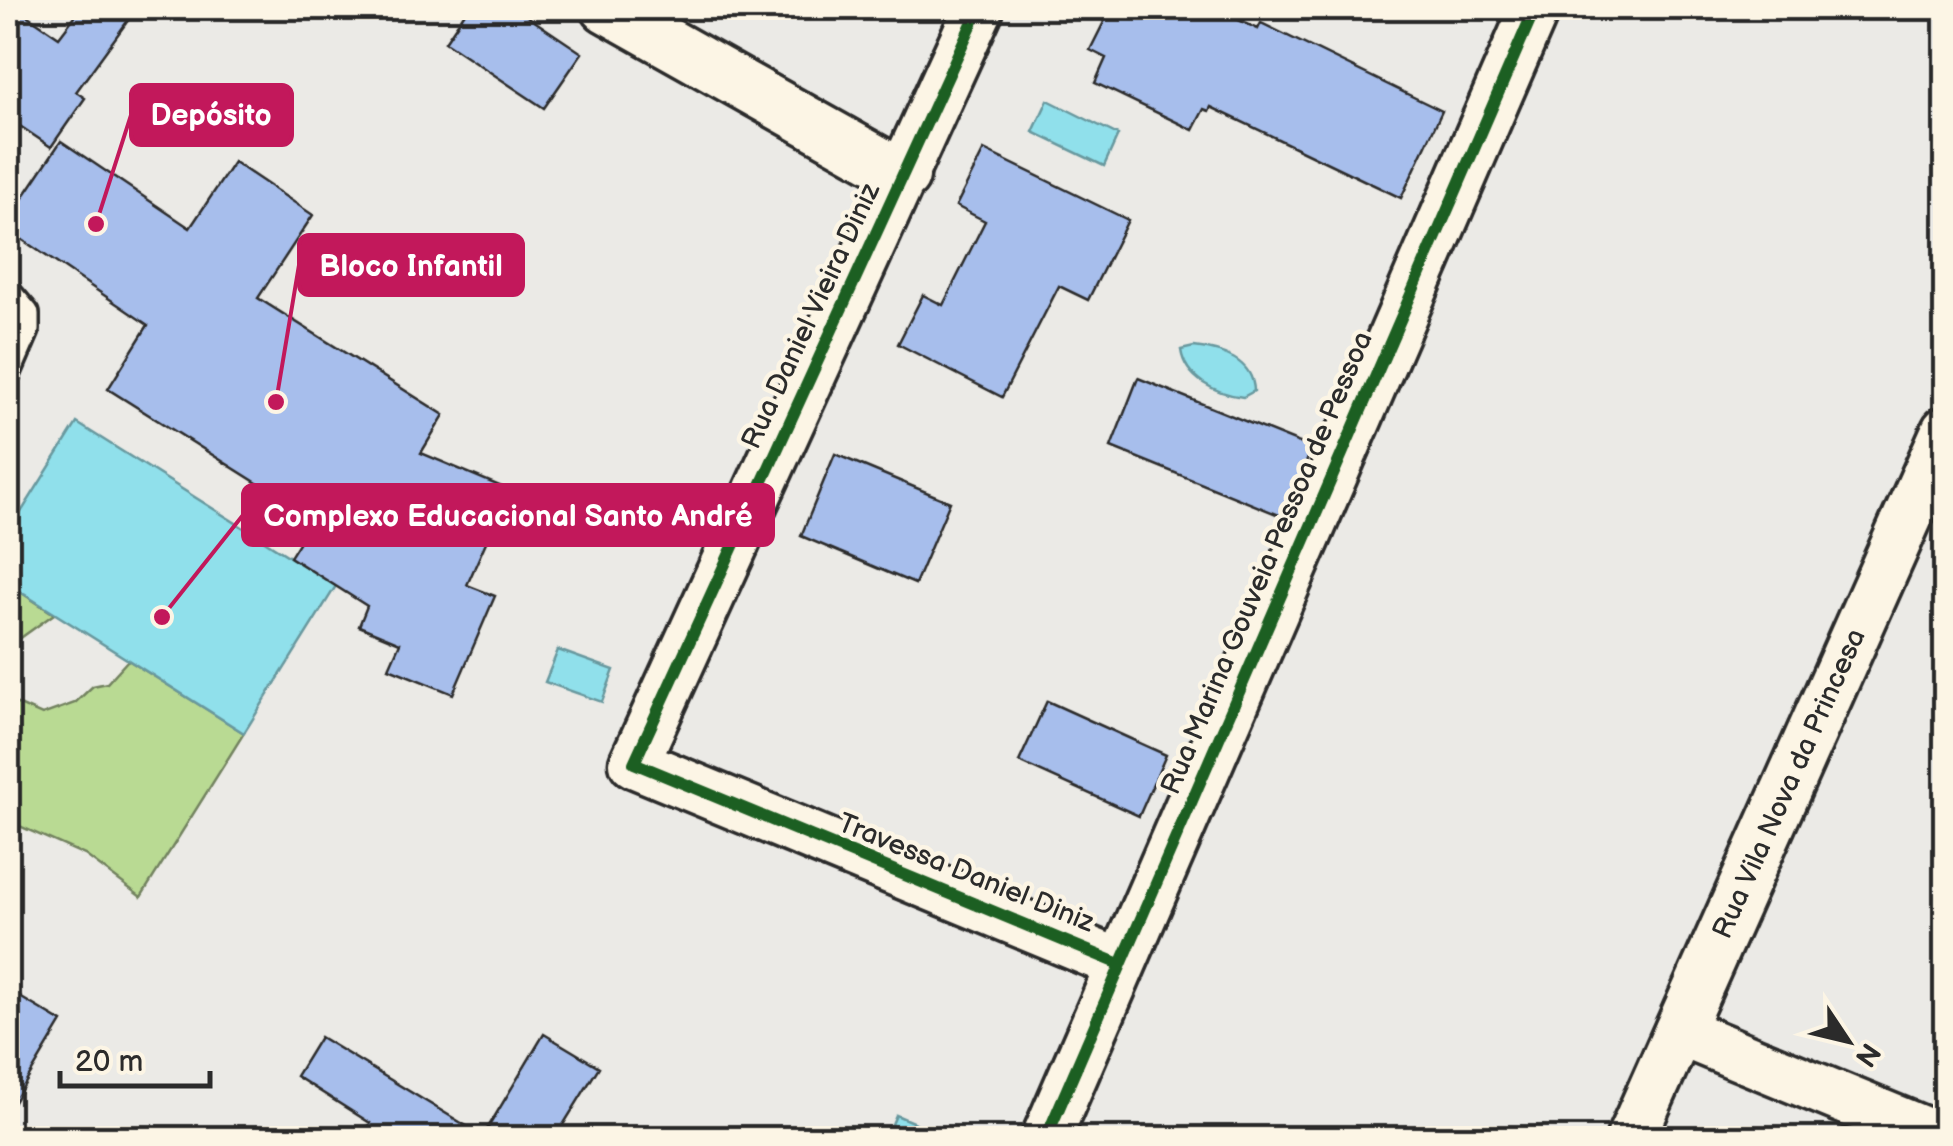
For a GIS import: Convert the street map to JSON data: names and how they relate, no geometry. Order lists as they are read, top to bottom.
{
  "streets": {
    "street": [
      "Rua Daniel Vieira Diniz",
      "Rua Marina Gouveia Pessoa de Pessoa",
      "Rua Vila Nova da Princesa",
      "Travessa Daniel Diniz"
    ]
  },
  "crossings": [
    ["Rua Daniel Vieira Diniz", "Travessa Daniel Diniz"],
    ["Rua Marina Gouveia Pessoa de Pessoa", "Travessa Daniel Diniz"]
  ],
  "places": ["Depósito", "Bloco Infantil", "Complexo Educacional Santo André"],
  "scale_bar": "20 m",
  "north": "bottom right"
}
